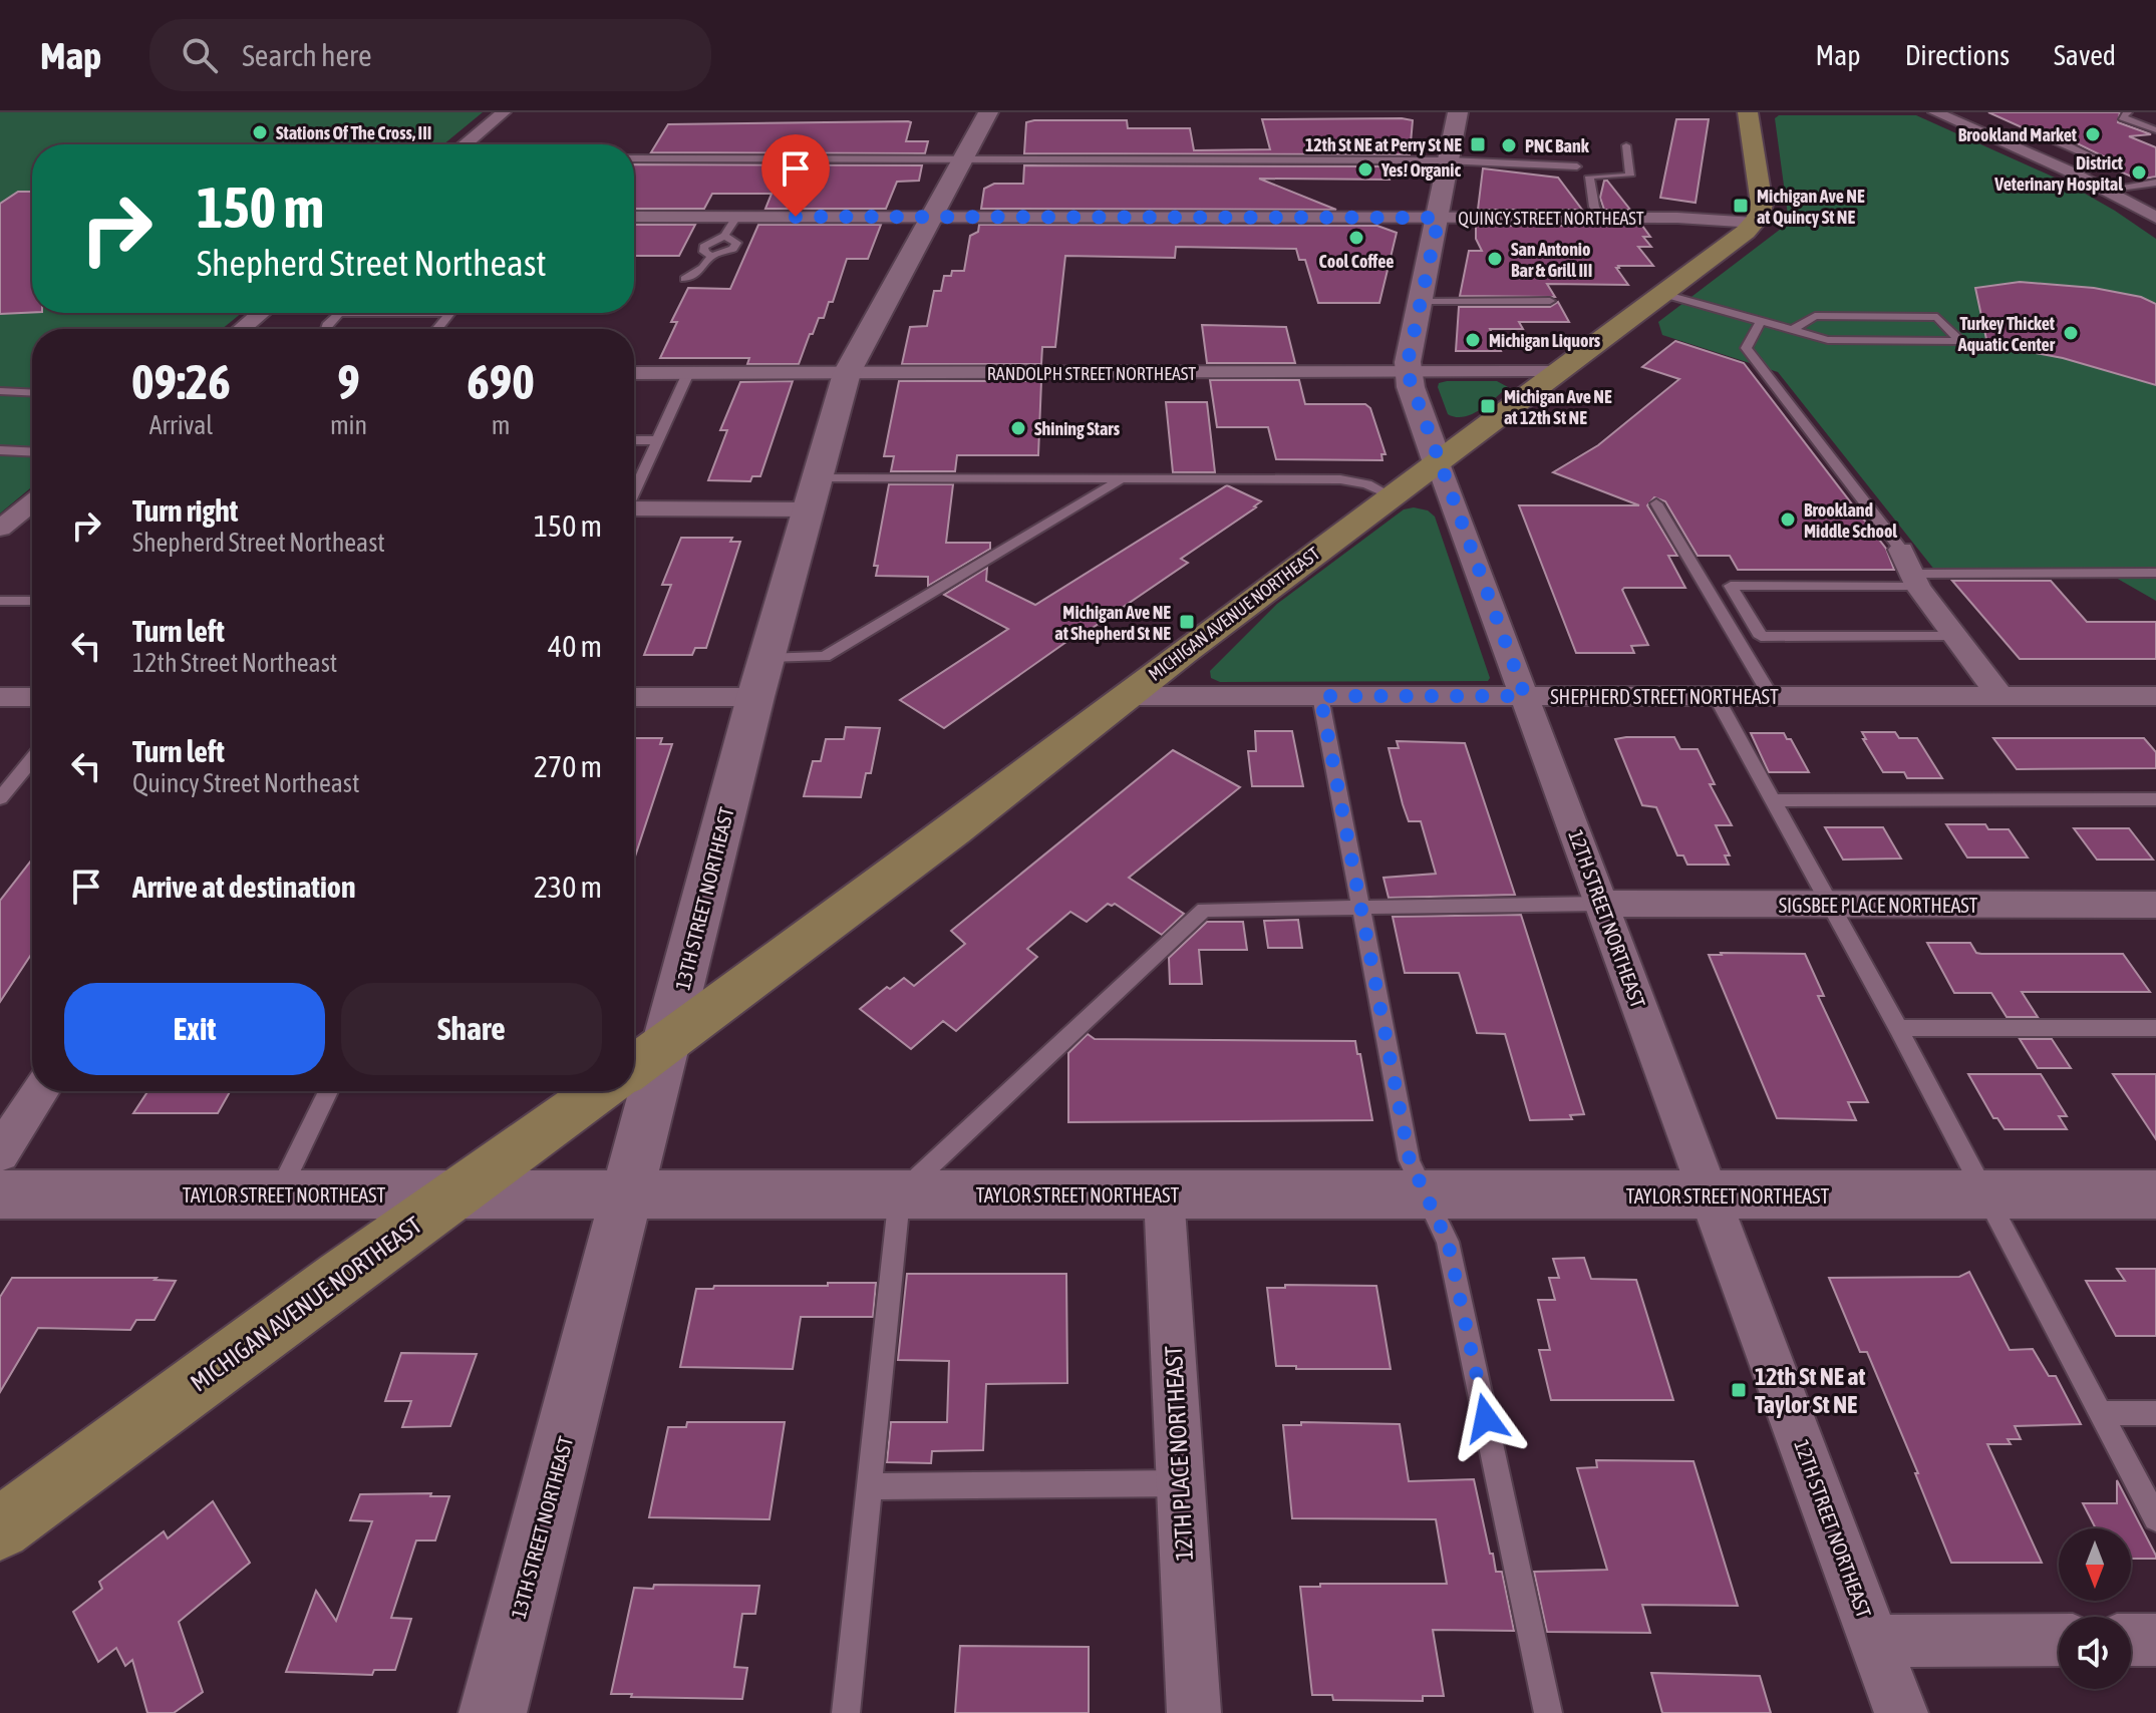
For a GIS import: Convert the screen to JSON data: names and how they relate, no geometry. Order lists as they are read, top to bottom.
{
  "streets": {
    "main road": ["MICHIGAN AVENUE NORTHEAST"],
    "street": [
      "QUINCY STREET NORTHEAST",
      "RANDOLPH STREET NORTHEAST",
      "SHEPHERD STREET NORTHEAST",
      "13TH STREET NORTHEAST",
      "SIGSBEE PLACE NORTHEAST",
      "12TH STREET NORTHEAST",
      "TAYLOR STREET NORTHEAST",
      "12TH PLACE NORTHEAST"
    ]
  },
  "crossings": [
    ["QUINCY STREET NORTHEAST", "MICHIGAN AVENUE NORTHEAST"],
    ["QUINCY STREET NORTHEAST", "13TH STREET NORTHEAST"],
    ["QUINCY STREET NORTHEAST", "12TH STREET NORTHEAST"],
    ["RANDOLPH STREET NORTHEAST", "MICHIGAN AVENUE NORTHEAST"],
    ["RANDOLPH STREET NORTHEAST", "13TH STREET NORTHEAST"],
    ["RANDOLPH STREET NORTHEAST", "12TH STREET NORTHEAST"],
    ["MICHIGAN AVENUE NORTHEAST", "SHEPHERD STREET NORTHEAST"],
    ["MICHIGAN AVENUE NORTHEAST", "13TH STREET NORTHEAST"],
    ["MICHIGAN AVENUE NORTHEAST", "12TH STREET NORTHEAST"],
    ["MICHIGAN AVENUE NORTHEAST", "TAYLOR STREET NORTHEAST"],
    ["SHEPHERD STREET NORTHEAST", "12TH STREET NORTHEAST"],
    ["13TH STREET NORTHEAST", "TAYLOR STREET NORTHEAST"],
    ["SIGSBEE PLACE NORTHEAST", "12TH STREET NORTHEAST"],
    ["12TH STREET NORTHEAST", "TAYLOR STREET NORTHEAST"],
    ["TAYLOR STREET NORTHEAST", "12TH PLACE NORTHEAST"]
  ],
  "places": {
    "other": [
      "Stations Of The Cross, III",
      "Brookland Market",
      "PNC Bank",
      "Yes! Organic",
      "District Veterinary Hospital",
      "Cool Coffee",
      "San Antonio Bar & Grill III",
      "Turkey Thicket Aquatic Center",
      "Michigan Liquors",
      "Shining Stars",
      "Brookland Middle School"
    ],
    "transit": [
      "12th St NE at Perry St NE",
      "Michigan Ave NE at Quincy St NE",
      "Michigan Ave NE at 12th St NE",
      "Michigan Ave NE at Shepherd St NE",
      "12th St NE at Taylor St NE"
    ]
  },
  "north": "bottom",
  "page": {
    "header": "Map",
    "search": "Search here",
    "nav": ["Map", "Directions", "Saved"],
    "turn": ["150 m", "Shepherd Street Northeast"],
    "eta": [
      "09:26",
      "Arrival",
      "9",
      "min",
      "690",
      "m"
    ],
    "list": [
      {
        "name": "Turn right",
        "note": "Shepherd Street Northeast",
        "value": "150 m"
      },
      {
        "name": "Turn left",
        "note": "12th Street Northeast",
        "value": "40 m"
      },
      {
        "name": "Turn left",
        "note": "Quincy Street Northeast",
        "value": "270 m"
      },
      {
        "name": "Arrive at destination",
        "value": "230 m"
      }
    ],
    "buttons": ["Exit", "Share"]
  }
}
